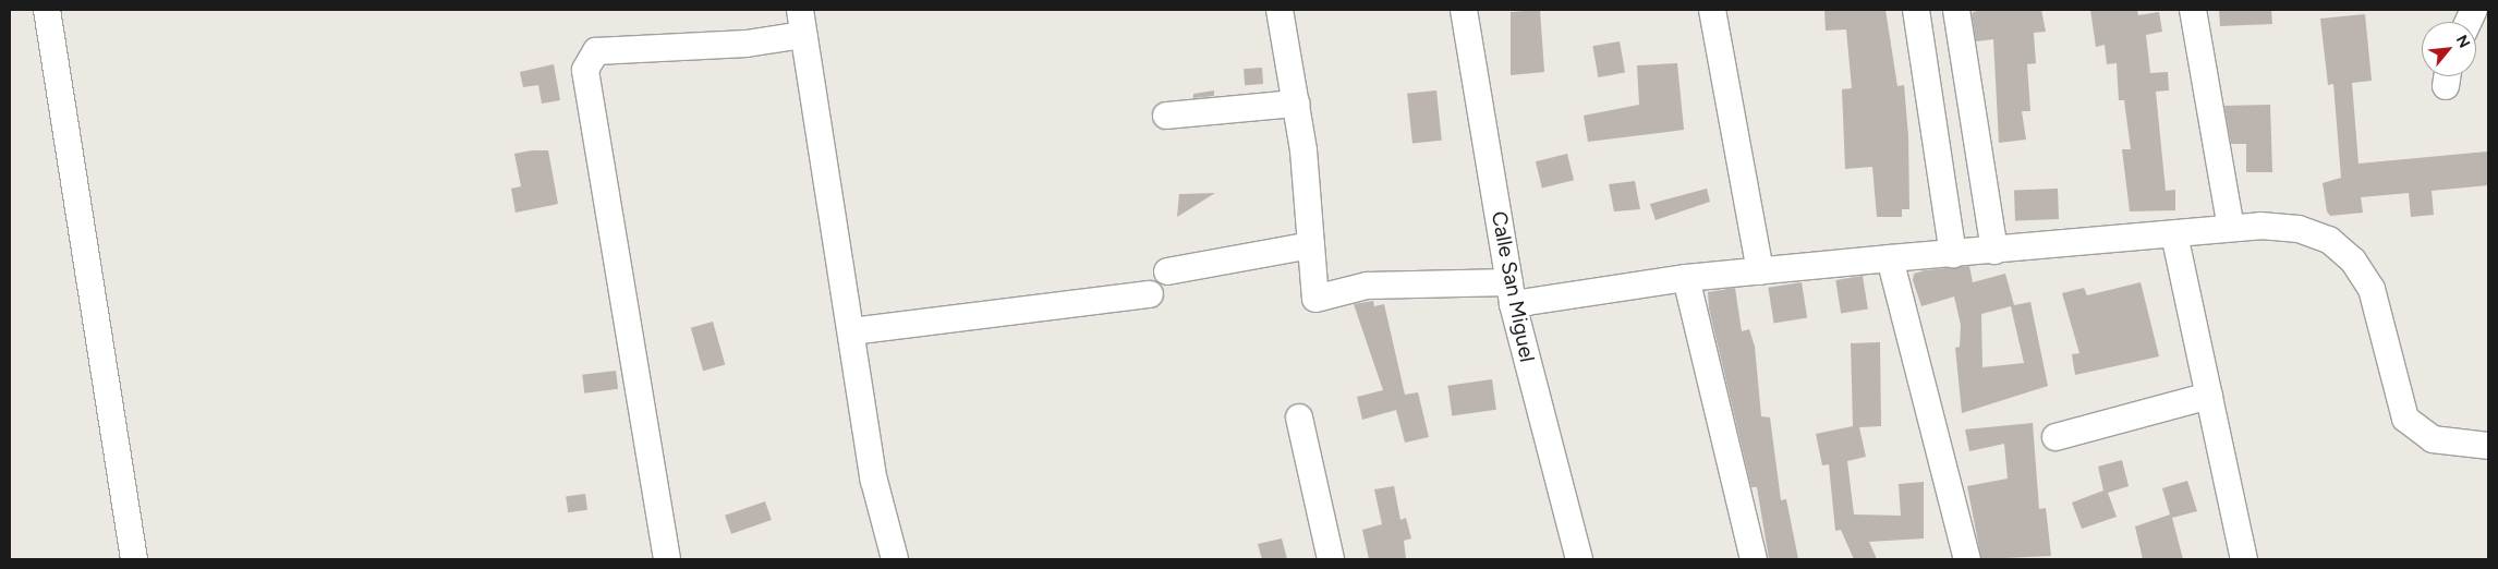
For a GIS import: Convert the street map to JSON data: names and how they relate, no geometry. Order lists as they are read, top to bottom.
{
  "streets": {
    "street": ["Calle San Miguel"]
  },
  "north": "top right"
}
